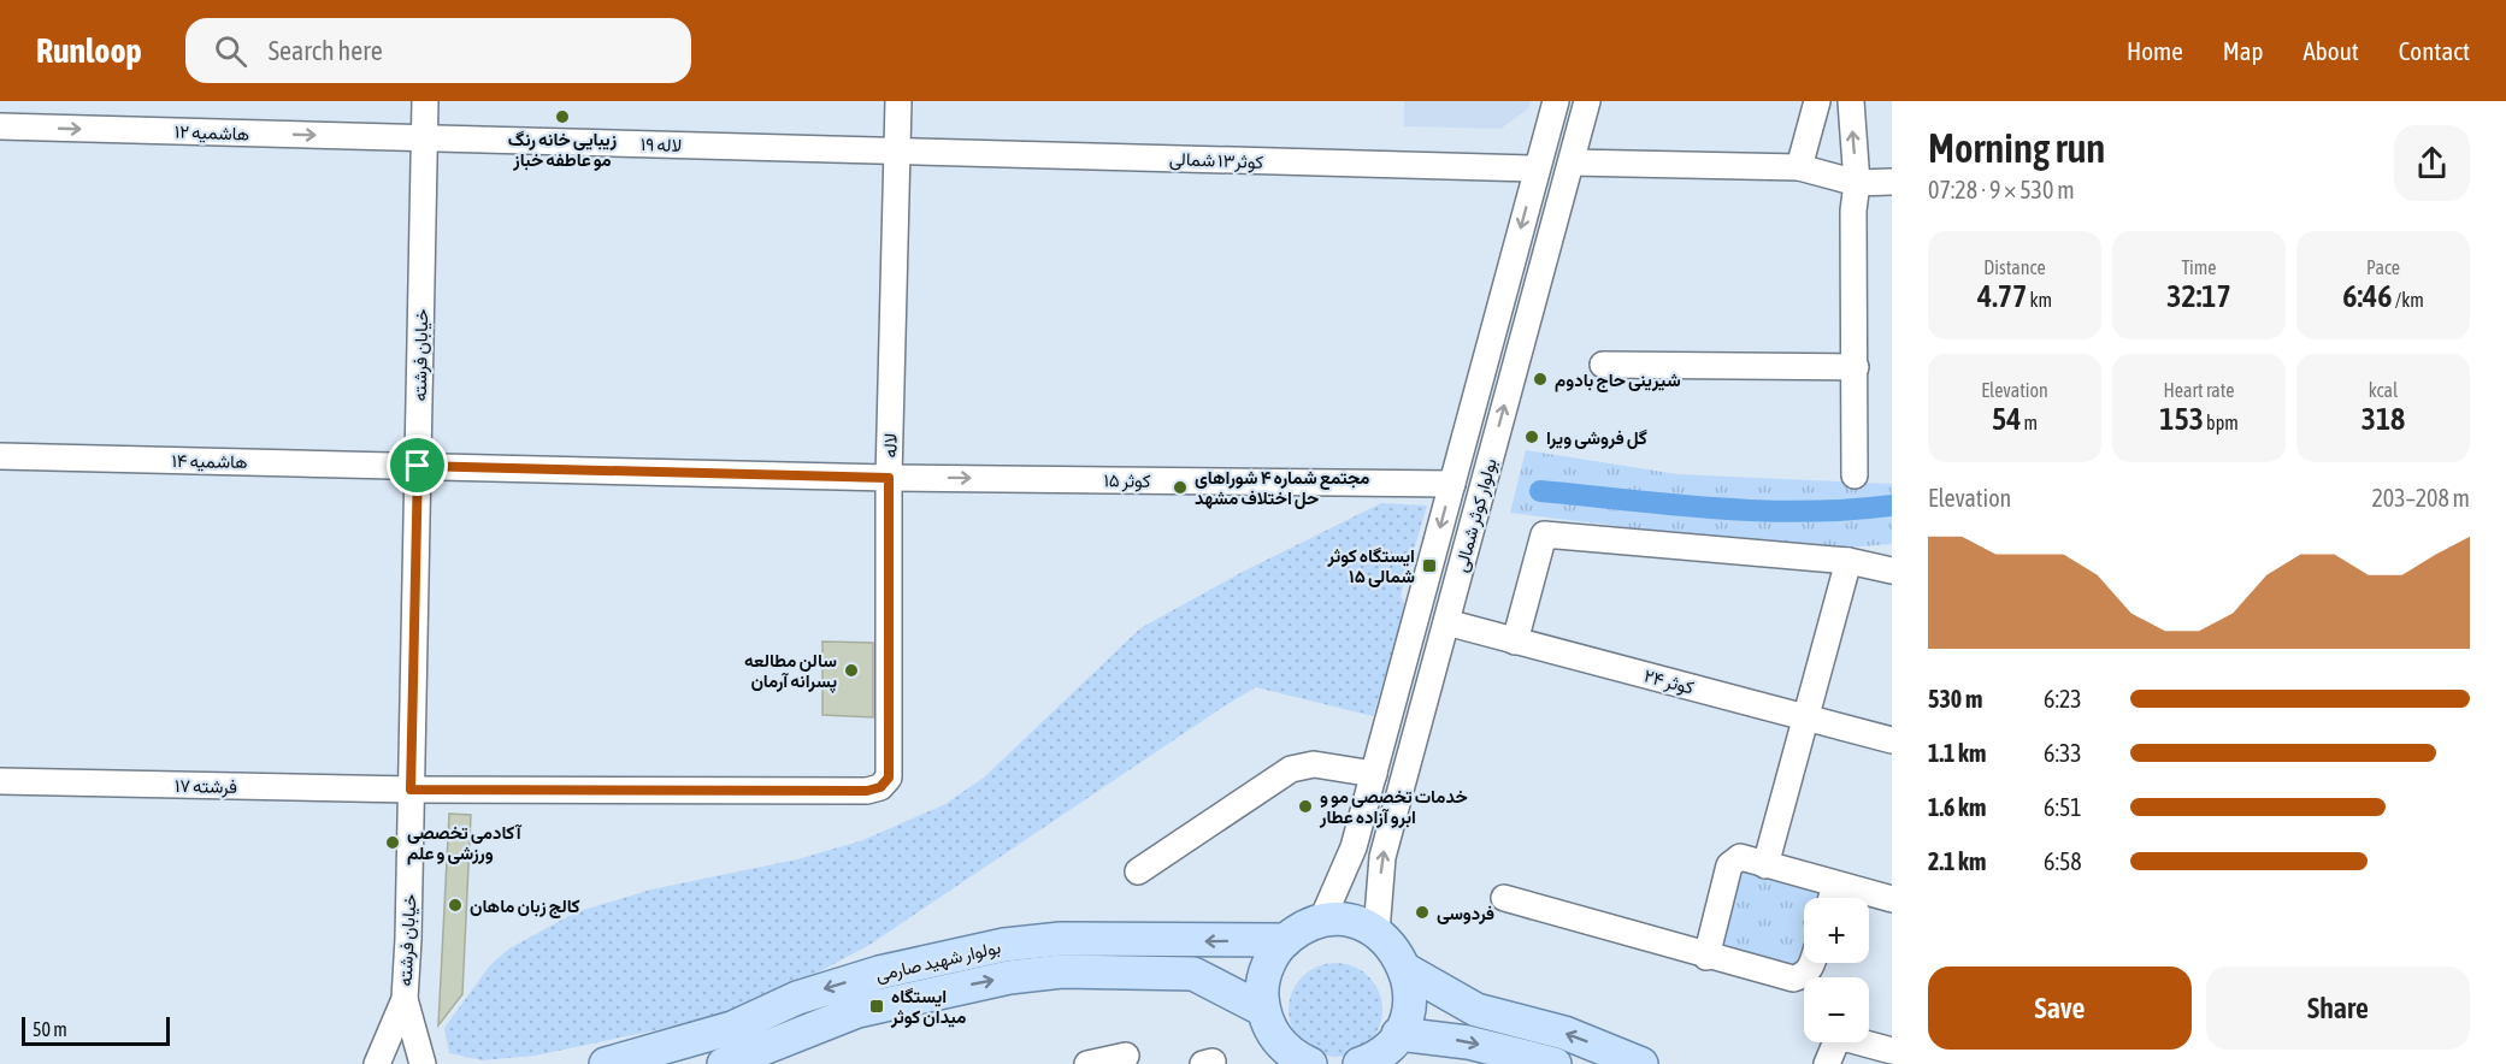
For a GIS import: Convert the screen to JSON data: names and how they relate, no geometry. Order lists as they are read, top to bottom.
{
  "streets": {
    "main road": ["بولوار شهید صارمی"],
    "street": [
      "هاشمیه ۱۲",
      "لاله ۱۹",
      "کوثر۱۳ شمالی",
      "خیابان فرشته",
      "لاله",
      "هاشمیه ۱۴",
      "کوثر ۱۵",
      "بولوار کوثر شمالی",
      "کوثر ۲۴",
      "فرشته ۱۷"
    ]
  },
  "crossings": [
    ["هاشمیه ۱۲", "لاله ۱۹"],
    ["هاشمیه ۱۲", "خیابان فرشته"],
    ["لاله ۱۹", "کوثر۱۳ شمالی"],
    ["لاله ۱۹", "خیابان فرشته"],
    ["لاله ۱۹", "لاله"],
    ["کوثر۱۳ شمالی", "لاله"],
    ["کوثر۱۳ شمالی", "بولوار کوثر شمالی"],
    ["خیابان فرشته", "هاشمیه ۱۴"],
    ["خیابان فرشته", "فرشته ۱۷"],
    ["لاله", "هاشمیه ۱۴"],
    ["لاله", "کوثر ۱۵"],
    ["لاله", "فرشته ۱۷"],
    ["هاشمیه ۱۴", "کوثر ۱۵"],
    ["کوثر ۱۵", "بولوار کوثر شمالی"],
    ["بولوار کوثر شمالی", "کوثر ۲۴"]
  ],
  "one_way": ["هاشمیه ۱۲", "کوثر ۱۵"],
  "places": {
    "other": [
      "زیبایی خانه رنگ مو عاطفه خباز",
      "شیرینی حاج بادوم",
      "گل فروشی ویرا",
      "مجتمع شماره ۴ شوراهای حل اختلاف مشهد",
      "سالن مطالعه پسرانه آرمان",
      "خدمات تخصصی مو و ابرو آزاده عطار",
      "آکادمی تخصصی ورزشی و علم",
      "کالج زبان ماهان",
      "فردوسی"
    ],
    "transit": ["ایستگاه کوثر شمالی ۱۵", "ایستگاه میدان کوثر"]
  },
  "scale_bar": "50 m",
  "page": {
    "header": "Runloop",
    "search": "Search here",
    "nav": [
      "Home",
      "Map",
      "About",
      "Contact"
    ],
    "heading": ["Morning run", "07:28 · 9 × 530 m"],
    "stats": [
      ["Distance", "4.77 km"],
      ["Time", "32:17"],
      ["Pace", "6:46 /km"],
      ["Elevation", "54 m"],
      ["Heart rate", "153 bpm"],
      ["kcal", "318"]
    ],
    "chart": ["Elevation", "203–208 m"],
    "list": [
      {
        "name": "530 m",
        "note": "6:23"
      },
      {
        "name": "1.1 km",
        "note": "6:33"
      },
      {
        "name": "1.6 km",
        "note": "6:51"
      },
      {
        "name": "2.1 km",
        "note": "6:58"
      }
    ],
    "map_buttons": ["+", "−"],
    "buttons": ["Save", "Share"],
    "scale": "50 m"
  }
}
